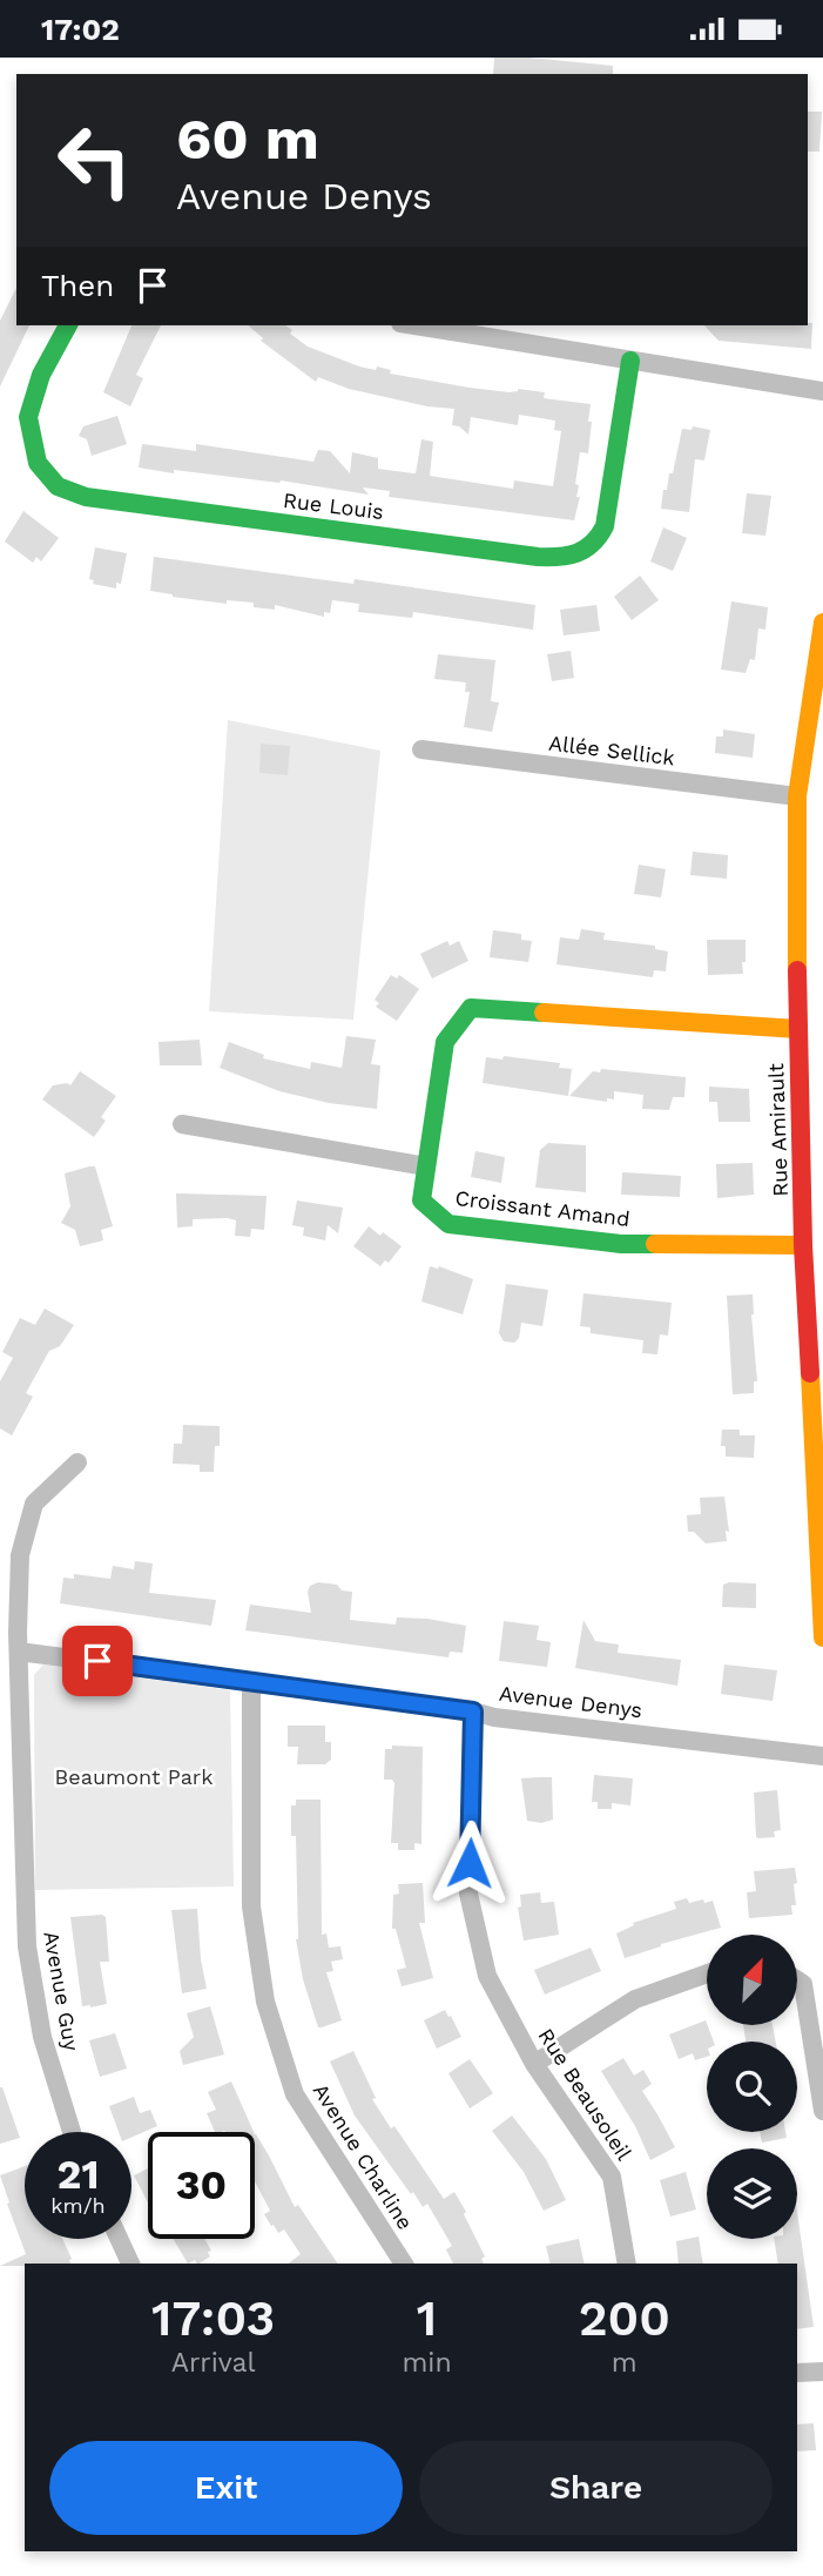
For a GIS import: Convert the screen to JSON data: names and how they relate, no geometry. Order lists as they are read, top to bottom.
{
  "streets": {
    "street": [
      "Rue Louis",
      "Allée Sellick",
      "Rue Amirault",
      "Croissant Amand",
      "Avenue Denys",
      "Avenue Guy",
      "Rue Beausoleil",
      "Avenue Charline"
    ]
  },
  "crossings": [
    ["Allée Sellick", "Rue Amirault"],
    ["Rue Amirault", "Croissant Amand"],
    ["Avenue Denys", "Avenue Guy"],
    ["Avenue Denys", "Rue Beausoleil"],
    ["Avenue Denys", "Avenue Charline"]
  ],
  "parks": ["Beaumont Park"],
  "north": "top right",
  "page": {
    "status": "17:02",
    "turn": ["60 m", "Avenue Denys"],
    "then": "Then",
    "speed": "21 km/h",
    "limit": "30",
    "eta": [
      "17:03",
      "Arrival",
      "1",
      "min",
      "200",
      "m"
    ],
    "buttons": ["Exit", "Share"]
  }
}
